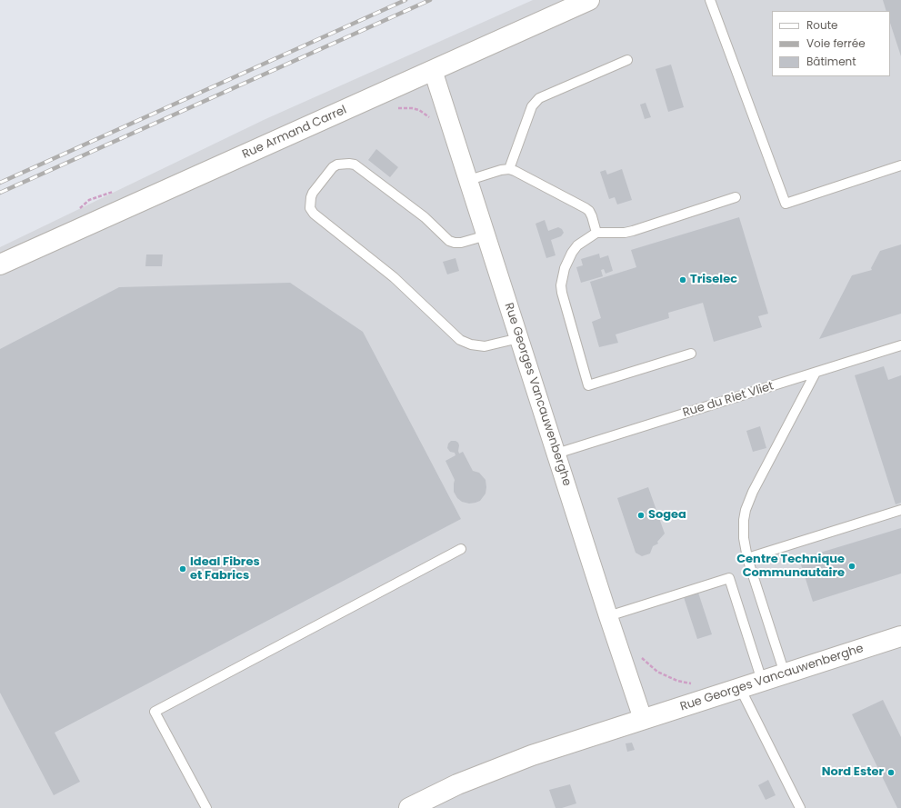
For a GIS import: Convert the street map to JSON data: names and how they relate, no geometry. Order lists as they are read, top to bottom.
{
  "streets": {
    "street": ["Rue Armand Carrel", "Rue Georges Vancauwenberghe"],
    "lane": ["Rue du Riet Vliet"]
  },
  "crossings": [
    ["Rue Armand Carrel", "Rue Georges Vancauwenberghe"],
    ["Rue Georges Vancauwenberghe", "Rue du Riet Vliet"]
  ],
  "places": [
    "Triselec",
    "Sogea",
    "Centre Technique Communautaire",
    "Ideal Fibres et Fabrics",
    "Nord Ester"
  ],
  "legend": ["Route", "Voie ferrée", "Bâtiment"]
}
